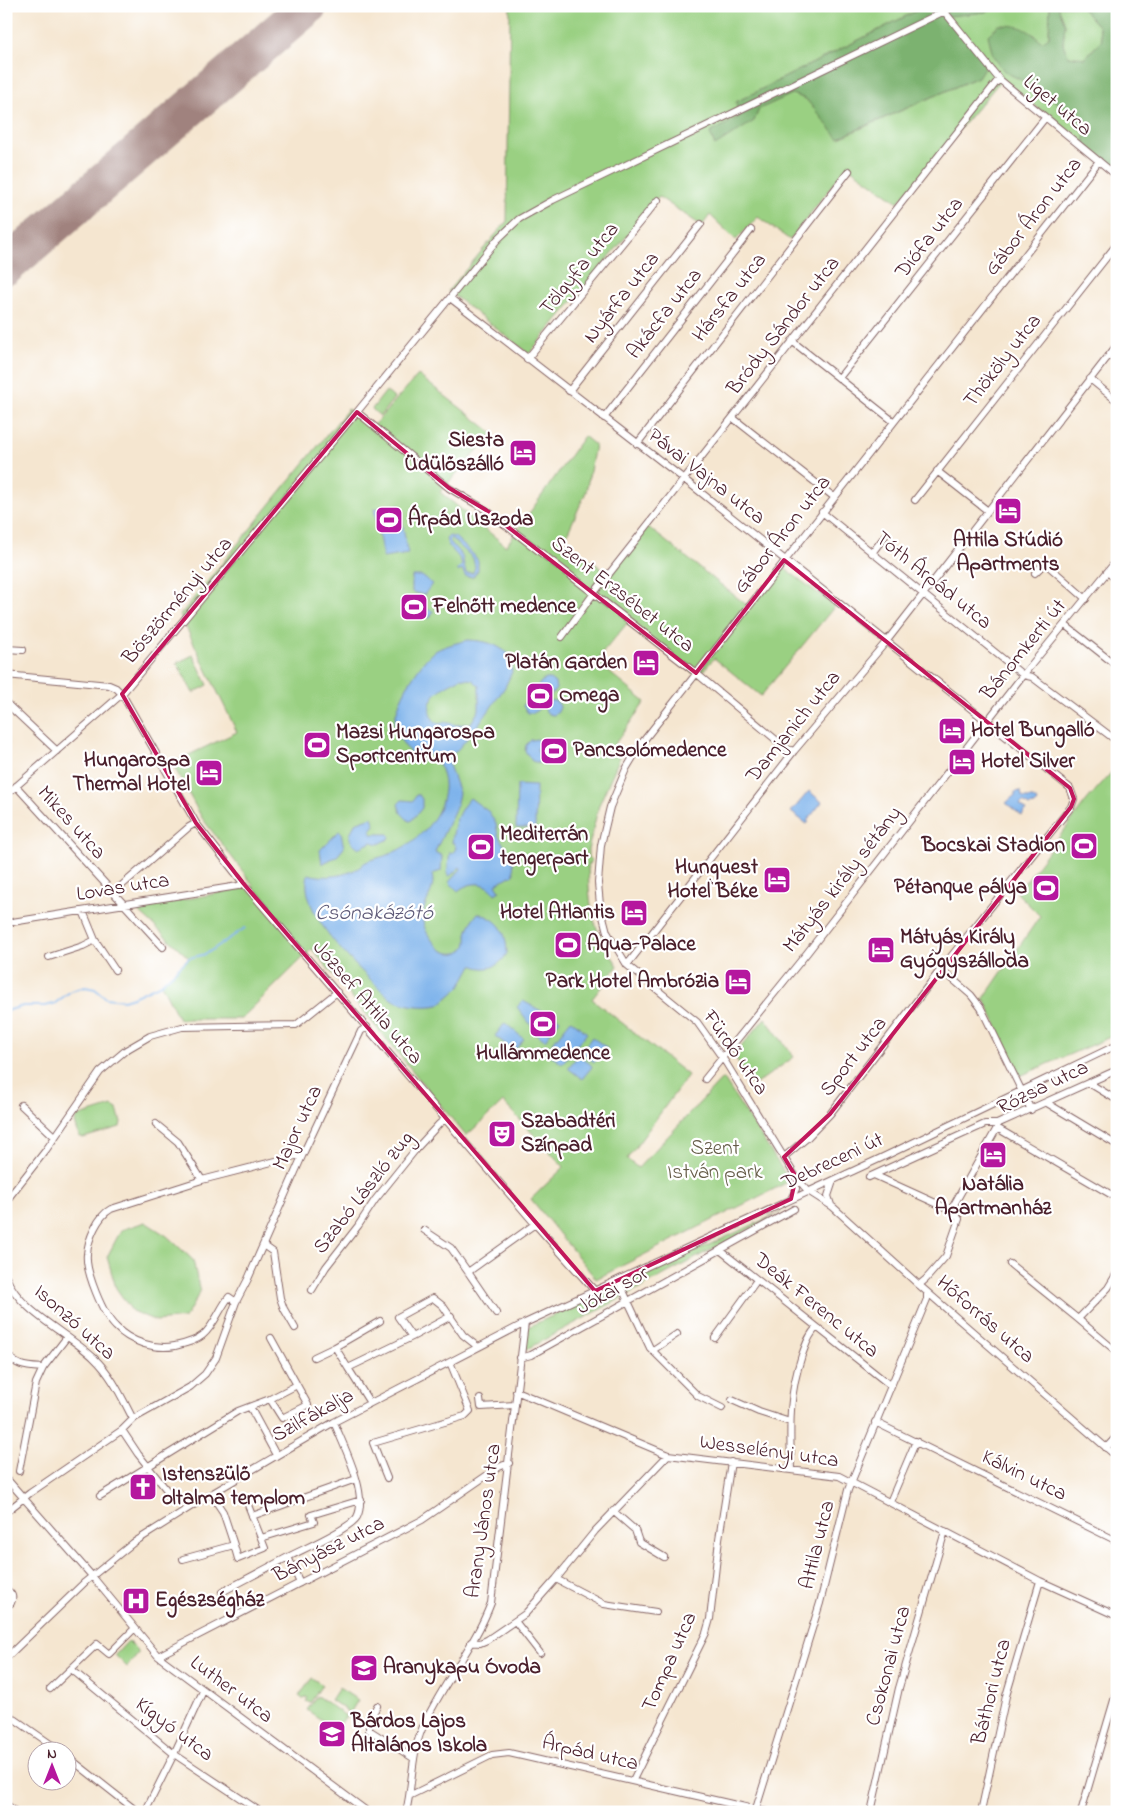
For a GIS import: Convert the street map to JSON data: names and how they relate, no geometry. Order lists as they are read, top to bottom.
{
  "streets": {
    "street": [
      "Liget utca",
      "Gábor Áron utca",
      "Diófa utca",
      "Tölgyfa utca",
      "Nyárfa utca",
      "Hársfa utca",
      "Akácfa utca",
      "Bródy Sándor utca",
      "Thököly utca",
      "Pávai Vajna utca",
      "Tóth Árpád utca",
      "Szent Erzsébet utca",
      "Böszörményi utca",
      "Bánomkerti út",
      "Damjanich utca",
      "Mikes utca",
      "Mátyás király sétány",
      "Lovas utca",
      "József Attila utca",
      "Fürdő utca",
      "Sport utca",
      "Rózsa utca",
      "Major utca",
      "Debreceni út",
      "Szabó László zug",
      "Jókai sor",
      "Deák Ferenc utca",
      "Hőforrás utca",
      "Isonzó utca",
      "Szilfákalja",
      "Wesselényi utca",
      "Kálvin utca",
      "Arany János utca",
      "Attila utca",
      "Bányász utca",
      "Tompa utca",
      "Csokonai utca",
      "Luther utca",
      "Báthori utca",
      "Kígyó utca",
      "Árpád utca"
    ]
  },
  "crossings": [
    ["Liget utca", "Gábor Áron utca"],
    ["Liget utca", "Diófa utca"],
    ["Liget utca", "Bródy Sándor utca"],
    ["Liget utca", "Böszörményi utca"],
    ["Gábor Áron utca", "Pávai Vajna utca"],
    ["Gábor Áron utca", "Tóth Árpád utca"],
    ["Gábor Áron utca", "Szent Erzsébet utca"],
    ["Gábor Áron utca", "Damjanich utca"],
    ["Gábor Áron utca", "Fürdő utca"],
    ["Tölgyfa utca", "Pávai Vajna utca"],
    ["Nyárfa utca", "Pávai Vajna utca"],
    ["Hársfa utca", "Pávai Vajna utca"],
    ["Akácfa utca", "Pávai Vajna utca"],
    ["Bródy Sándor utca", "Pávai Vajna utca"],
    ["Bródy Sándor utca", "Szent Erzsébet utca"],
    ["Pávai Vajna utca", "Böszörményi utca"],
    ["Pávai Vajna utca", "Bánomkerti út"],
    ["Pávai Vajna utca", "Damjanich utca"],
    ["Pávai Vajna utca", "Mátyás király sétány"],
    ["Pávai Vajna utca", "Sport utca"],
    ["Tóth Árpád utca", "Bánomkerti út"],
    ["Tóth Árpád utca", "Damjanich utca"],
    ["Szent Erzsébet utca", "Böszörményi utca"],
    ["Szent Erzsébet utca", "Damjanich utca"],
    ["Böszörményi utca", "Mikes utca"],
    ["Böszörményi utca", "József Attila utca"],
    ["Bánomkerti út", "Mátyás király sétány"],
    ["Bánomkerti út", "Sport utca"],
    ["Damjanich utca", "Fürdő utca"],
    ["Mikes utca", "Lovas utca"],
    ["Mátyás király sétány", "Fürdő utca"],
    ["Mátyás király sétány", "Sport utca"],
    ["Lovas utca", "József Attila utca"],
    ["József Attila utca", "Major utca"],
    ["József Attila utca", "Debreceni út"],
    ["József Attila utca", "Szabó László zug"],
    ["Fürdő utca", "Sport utca"],
    ["Fürdő utca", "Debreceni út"],
    ["Fürdő utca", "Hőforrás utca"],
    ["Major utca", "Isonzó utca"],
    ["Major utca", "Luther utca"],
    ["Debreceni út", "Hőforrás utca"],
    ["Debreceni út", "Szilfákalja"],
    ["Jókai sor", "Deák Ferenc utca"],
    ["Jókai sor", "Arany János utca"],
    ["Deák Ferenc utca", "Attila utca"],
    ["Hőforrás utca", "Attila utca"],
    ["Szilfákalja", "Arany János utca"],
    ["Szilfákalja", "Luther utca"],
    ["Wesselényi utca", "Arany János utca"],
    ["Wesselényi utca", "Attila utca"],
    ["Wesselényi utca", "Tompa utca"],
    ["Wesselényi utca", "Csokonai utca"],
    ["Wesselényi utca", "Báthori utca"],
    ["Kálvin utca", "Attila utca"],
    ["Arany János utca", "Bányász utca"],
    ["Arany János utca", "Árpád utca"],
    ["Attila utca", "Árpád utca"],
    ["Bányász utca", "Luther utca"],
    ["Tompa utca", "Árpád utca"]
  ],
  "water": ["Csónakázótó"],
  "parks": ["Szent István park"],
  "places": {
    "hotel": [
      "Siesta Üdülőszálló",
      "Attila Stúdió Apartments",
      "Platán Garden",
      "Hotel Bungalló",
      "Hotel Silver",
      "Hungarospa Thermal Hotel",
      "Hunguest Hotel Béke",
      "Hotel Atlantis",
      "Mátyás Király Gyógyszálloda",
      "Park Hotel Ambrózia",
      "Natália Apartmanház"
    ],
    "sports": [
      "Árpád Uszoda",
      "Felnőtt medence",
      "Omega",
      "Mazsi Hungarospa Sportcentrum",
      "Pancsolómedence",
      "Bocskai Stadion",
      "Mediterrán tengerpart",
      "Pétanque pálya",
      "Aqua-Palace",
      "Hullámmedence"
    ],
    "theatre": ["Szabadtéri Színpad"],
    "church": ["Istenszülő oltalma templom"],
    "hospital": ["Egészségház"],
    "school or university": ["Aranykapu Óvoda", "Bárdos Lajos Általános Iskola"]
  },
  "north": "top"
}
